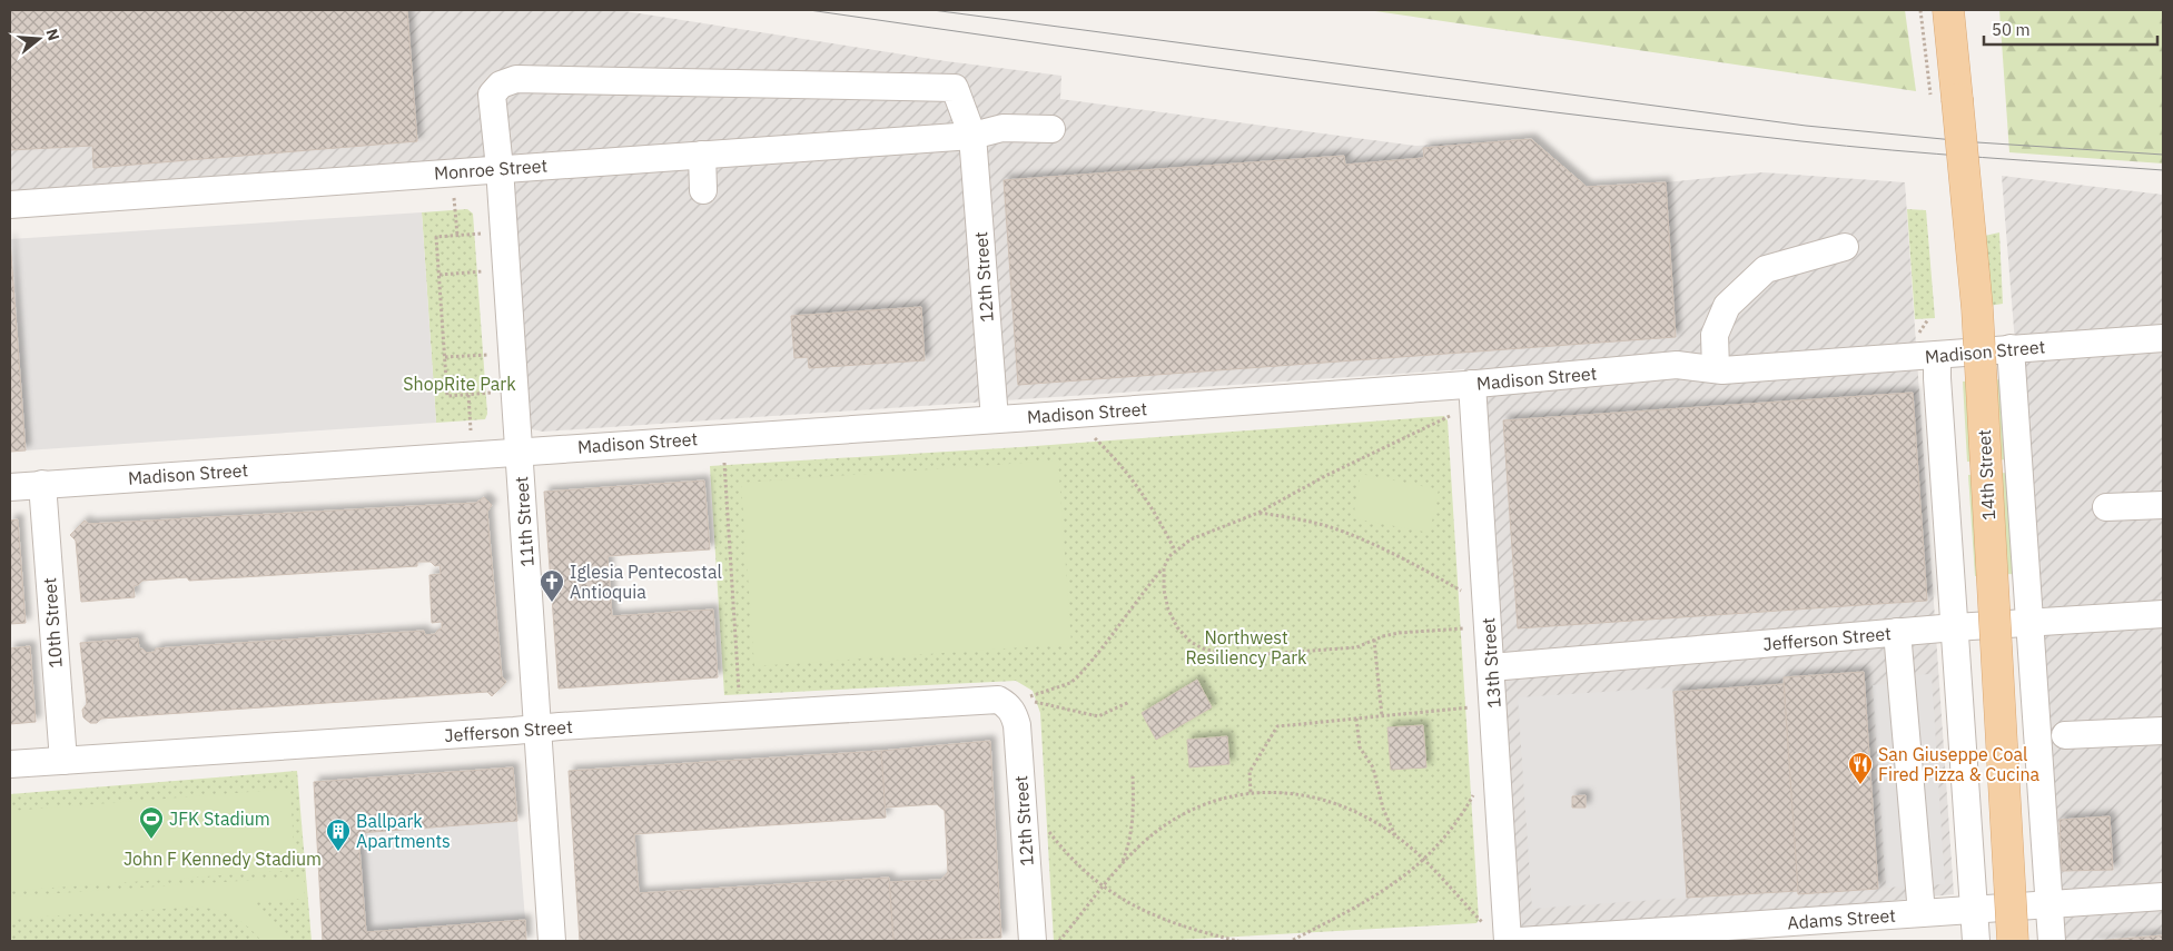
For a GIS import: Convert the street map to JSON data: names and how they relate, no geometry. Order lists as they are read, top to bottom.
{
  "streets": {
    "main road": ["14th Street"],
    "street": [
      "Monroe Street",
      "12th Street",
      "Madison Street",
      "11th Street",
      "10th Street",
      "Jefferson Street",
      "13th Street",
      "Adams Street"
    ]
  },
  "crossings": [
    ["Monroe Street", "12th Street"],
    ["Monroe Street", "11th Street"],
    ["12th Street", "Madison Street"],
    ["12th Street", "11th Street"],
    ["12th Street", "Jefferson Street"],
    ["Madison Street", "14th Street"],
    ["Madison Street", "11th Street"],
    ["Madison Street", "10th Street"],
    ["Madison Street", "13th Street"],
    ["14th Street", "Jefferson Street"],
    ["14th Street", "Adams Street"],
    ["11th Street", "Jefferson Street"],
    ["10th Street", "Jefferson Street"],
    ["Jefferson Street", "13th Street"]
  ],
  "parks": ["ShopRite Park", "Northwest Resiliency Park", "John F Kennedy Stadium"],
  "places": {
    "church": ["Iglesia Pentecostal Antioquia"],
    "restaurant": ["San Giuseppe Coal Fired Pizza & Cucina"],
    "sports": ["JFK Stadium"],
    "building": ["Ballpark Apartments"]
  },
  "scale_bar": "50 m",
  "north": "right"
}
